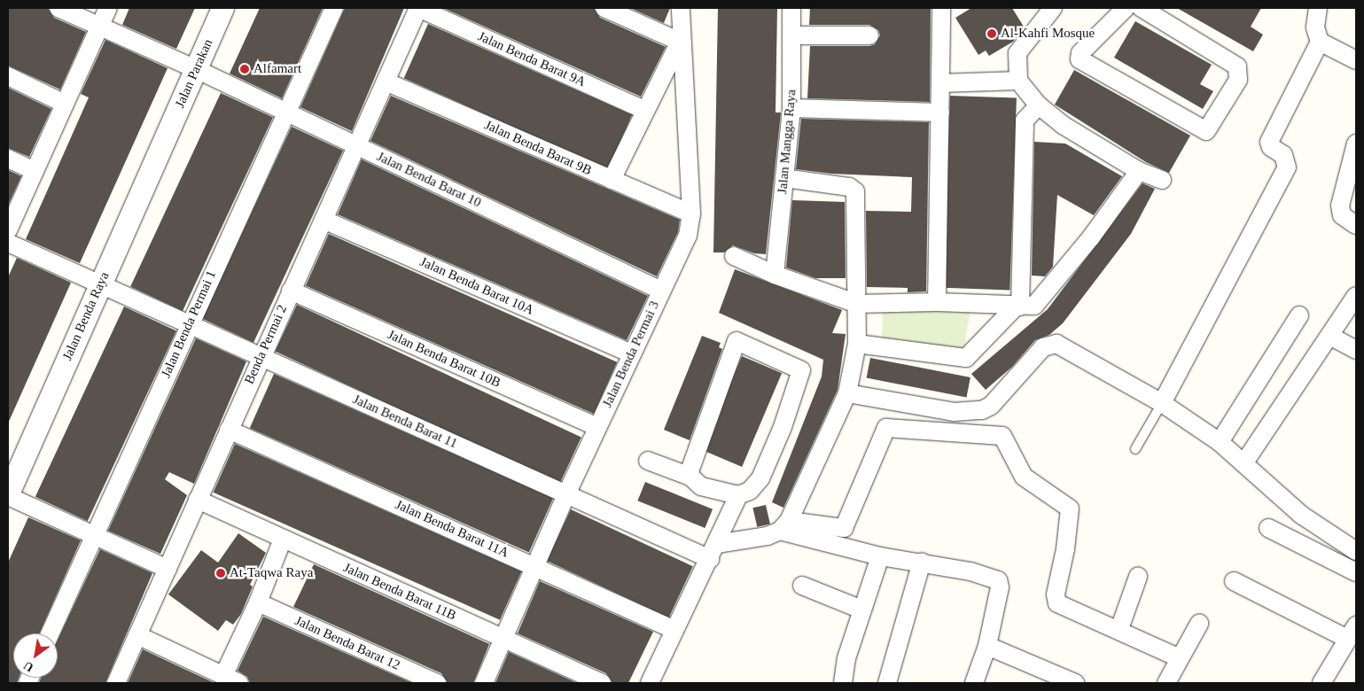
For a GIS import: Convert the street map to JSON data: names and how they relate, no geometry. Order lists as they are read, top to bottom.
{
  "streets": {
    "street": [
      "Jalan Benda Barat 9A",
      "Jalan Parakan",
      "Jalan Mangga Raya",
      "Jalan Benda Barat 9B",
      "Jalan Benda Barat 10",
      "Jalan Benda Barat 10A",
      "Jalan Benda Raya",
      "Jalan Benda Permai 1",
      "Benda Permai 2",
      "Jalan Benda Permai 3",
      "Jalan Benda Barat 10B",
      "Jalan Benda Barat 11",
      "Jalan Benda Barat 11A",
      "Jalan Benda Barat 11B",
      "Jalan Benda Barat 12"
    ]
  },
  "crossings": [
    ["Jalan Benda Barat 9A", "Benda Permai 2"],
    ["Jalan Parakan", "Jalan Benda Barat 10"],
    ["Jalan Parakan", "Jalan Benda Raya"],
    ["Jalan Benda Barat 9B", "Benda Permai 2"],
    ["Jalan Benda Barat 9B", "Jalan Benda Permai 3"],
    ["Jalan Benda Barat 10", "Jalan Benda Permai 1"],
    ["Jalan Benda Barat 10", "Benda Permai 2"],
    ["Jalan Benda Barat 10", "Jalan Benda Permai 3"],
    ["Jalan Benda Barat 10A", "Benda Permai 2"],
    ["Jalan Benda Barat 10A", "Jalan Benda Permai 3"],
    ["Jalan Benda Raya", "Jalan Benda Barat 11"],
    ["Jalan Benda Permai 1", "Jalan Benda Barat 11"],
    ["Benda Permai 2", "Jalan Benda Barat 10B"],
    ["Benda Permai 2", "Jalan Benda Barat 11"],
    ["Benda Permai 2", "Jalan Benda Barat 11A"],
    ["Benda Permai 2", "Jalan Benda Barat 11B"],
    ["Jalan Benda Permai 3", "Jalan Benda Barat 10B"],
    ["Jalan Benda Permai 3", "Jalan Benda Barat 11"],
    ["Jalan Benda Permai 3", "Jalan Benda Barat 11A"],
    ["Jalan Benda Permai 3", "Jalan Benda Barat 11B"]
  ],
  "places": ["Al-Kahfi Mosque", "Alfamart", "At-Taqwa Raya"],
  "north": "bottom left"
}
